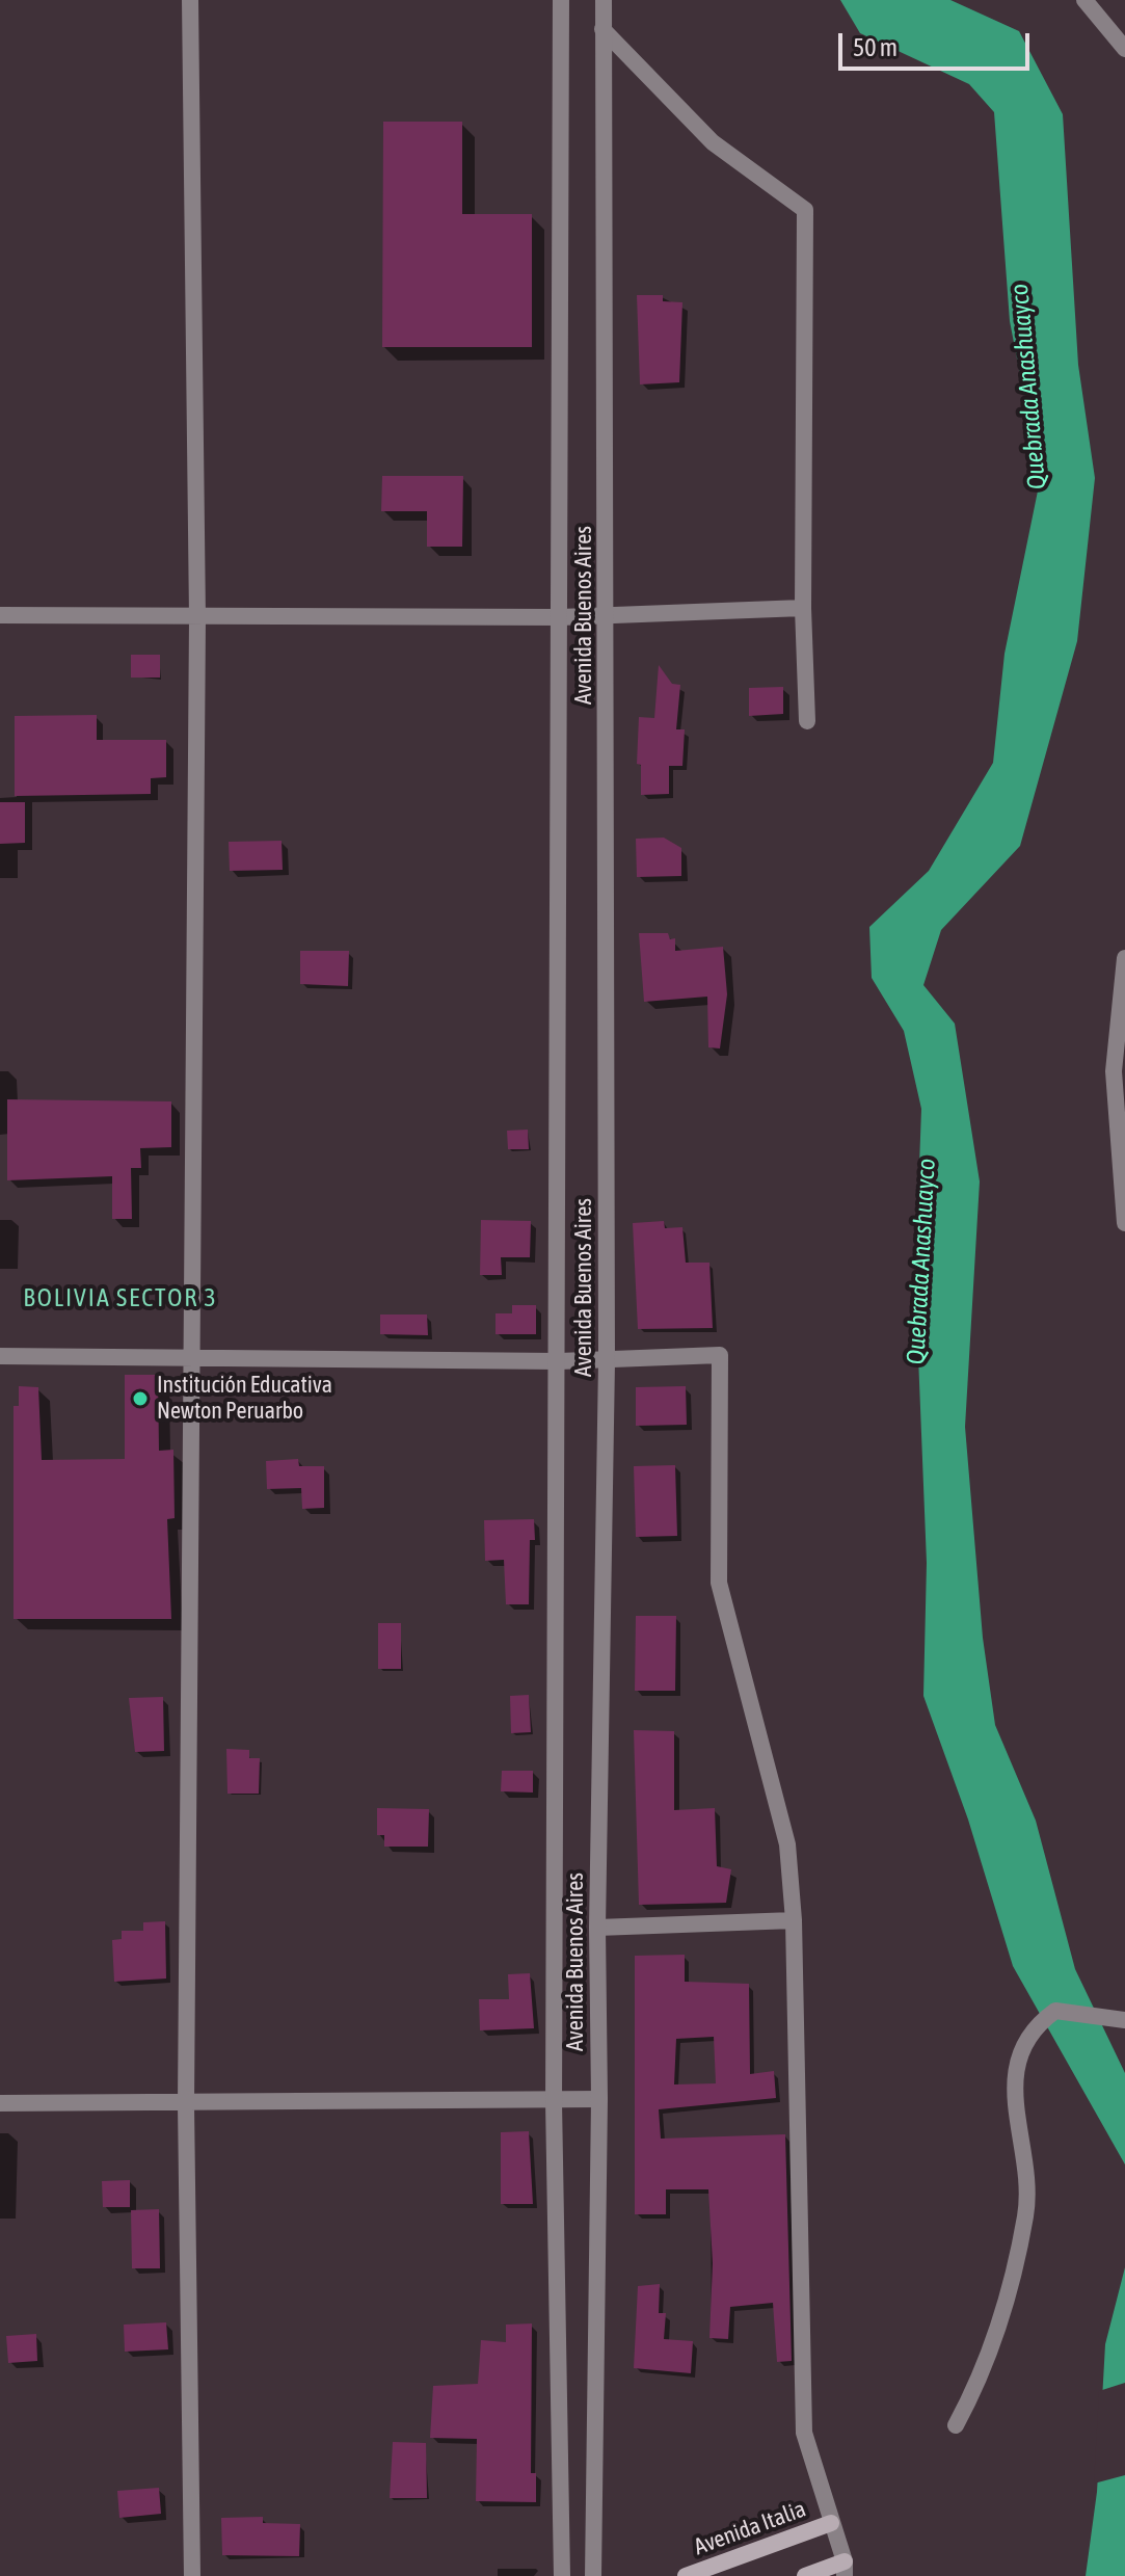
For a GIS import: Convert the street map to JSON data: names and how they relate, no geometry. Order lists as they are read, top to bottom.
{
  "streets": {
    "main road": ["Avenida Italia"],
    "street": ["Avenida Buenos Aires"]
  },
  "districts": ["BOLIVIA SECTOR 3"],
  "water": ["Quebrada Anashuayco"],
  "places": ["Institución Educativa Newton Peruarbo"],
  "scale_bar": "50 m"
}
